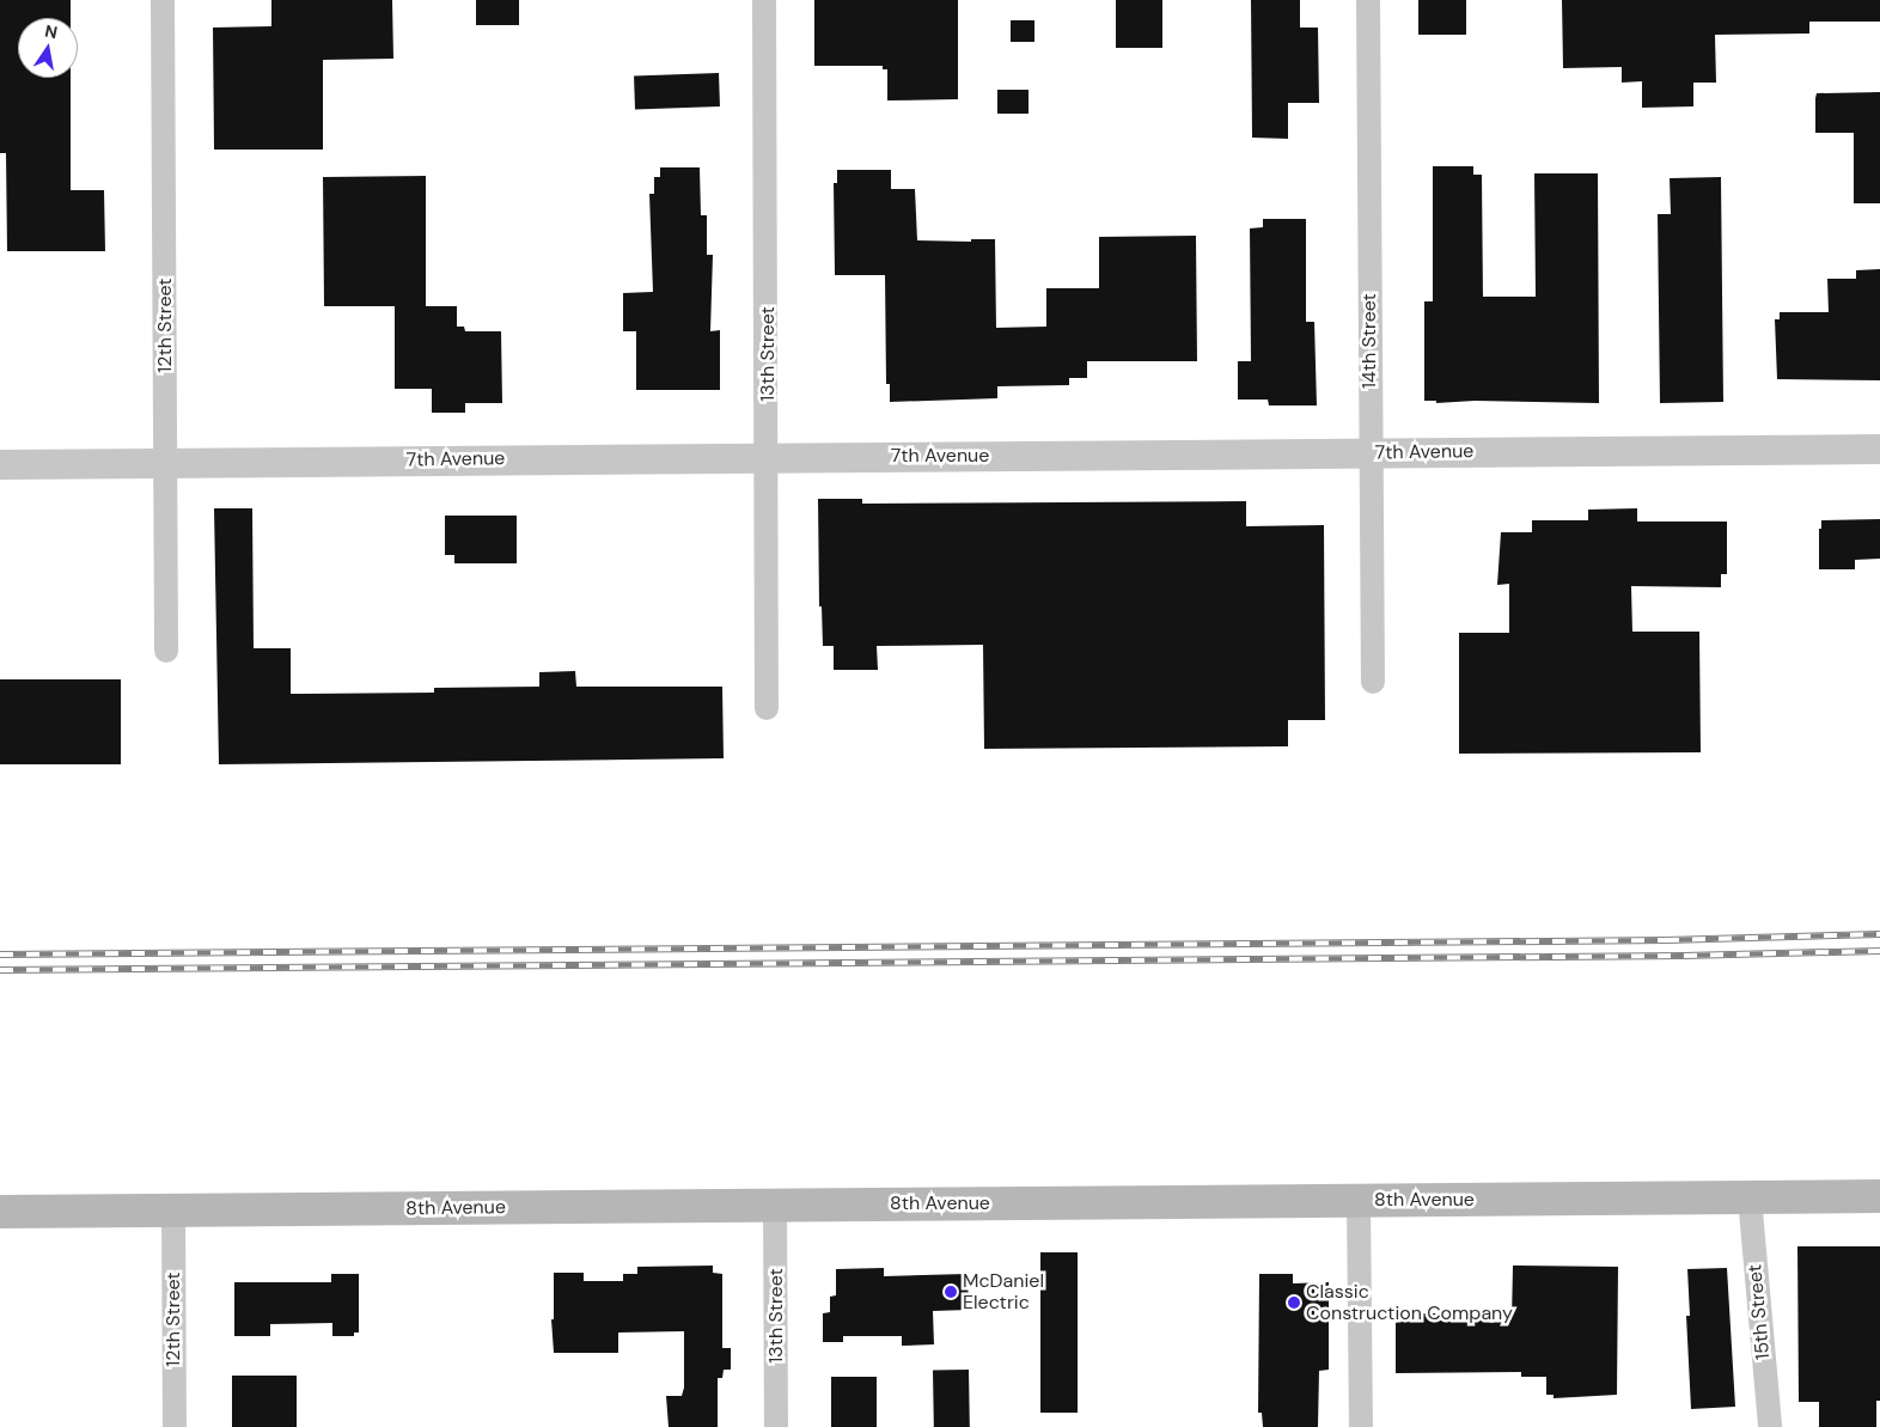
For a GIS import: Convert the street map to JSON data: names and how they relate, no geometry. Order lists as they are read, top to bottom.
{
  "streets": {
    "main road": ["8th Avenue"],
    "street": [
      "12th Street",
      "14th Street",
      "13th Street",
      "7th Avenue",
      "15th Street"
    ]
  },
  "crossings": [
    ["12th Street", "7th Avenue"],
    ["12th Street", "8th Avenue"],
    ["14th Street", "7th Avenue"],
    ["13th Street", "7th Avenue"],
    ["13th Street", "8th Avenue"],
    ["8th Avenue", "15th Street"]
  ],
  "places": ["McDaniel Electric", "Classic Construction Company"],
  "north": "top"
}
